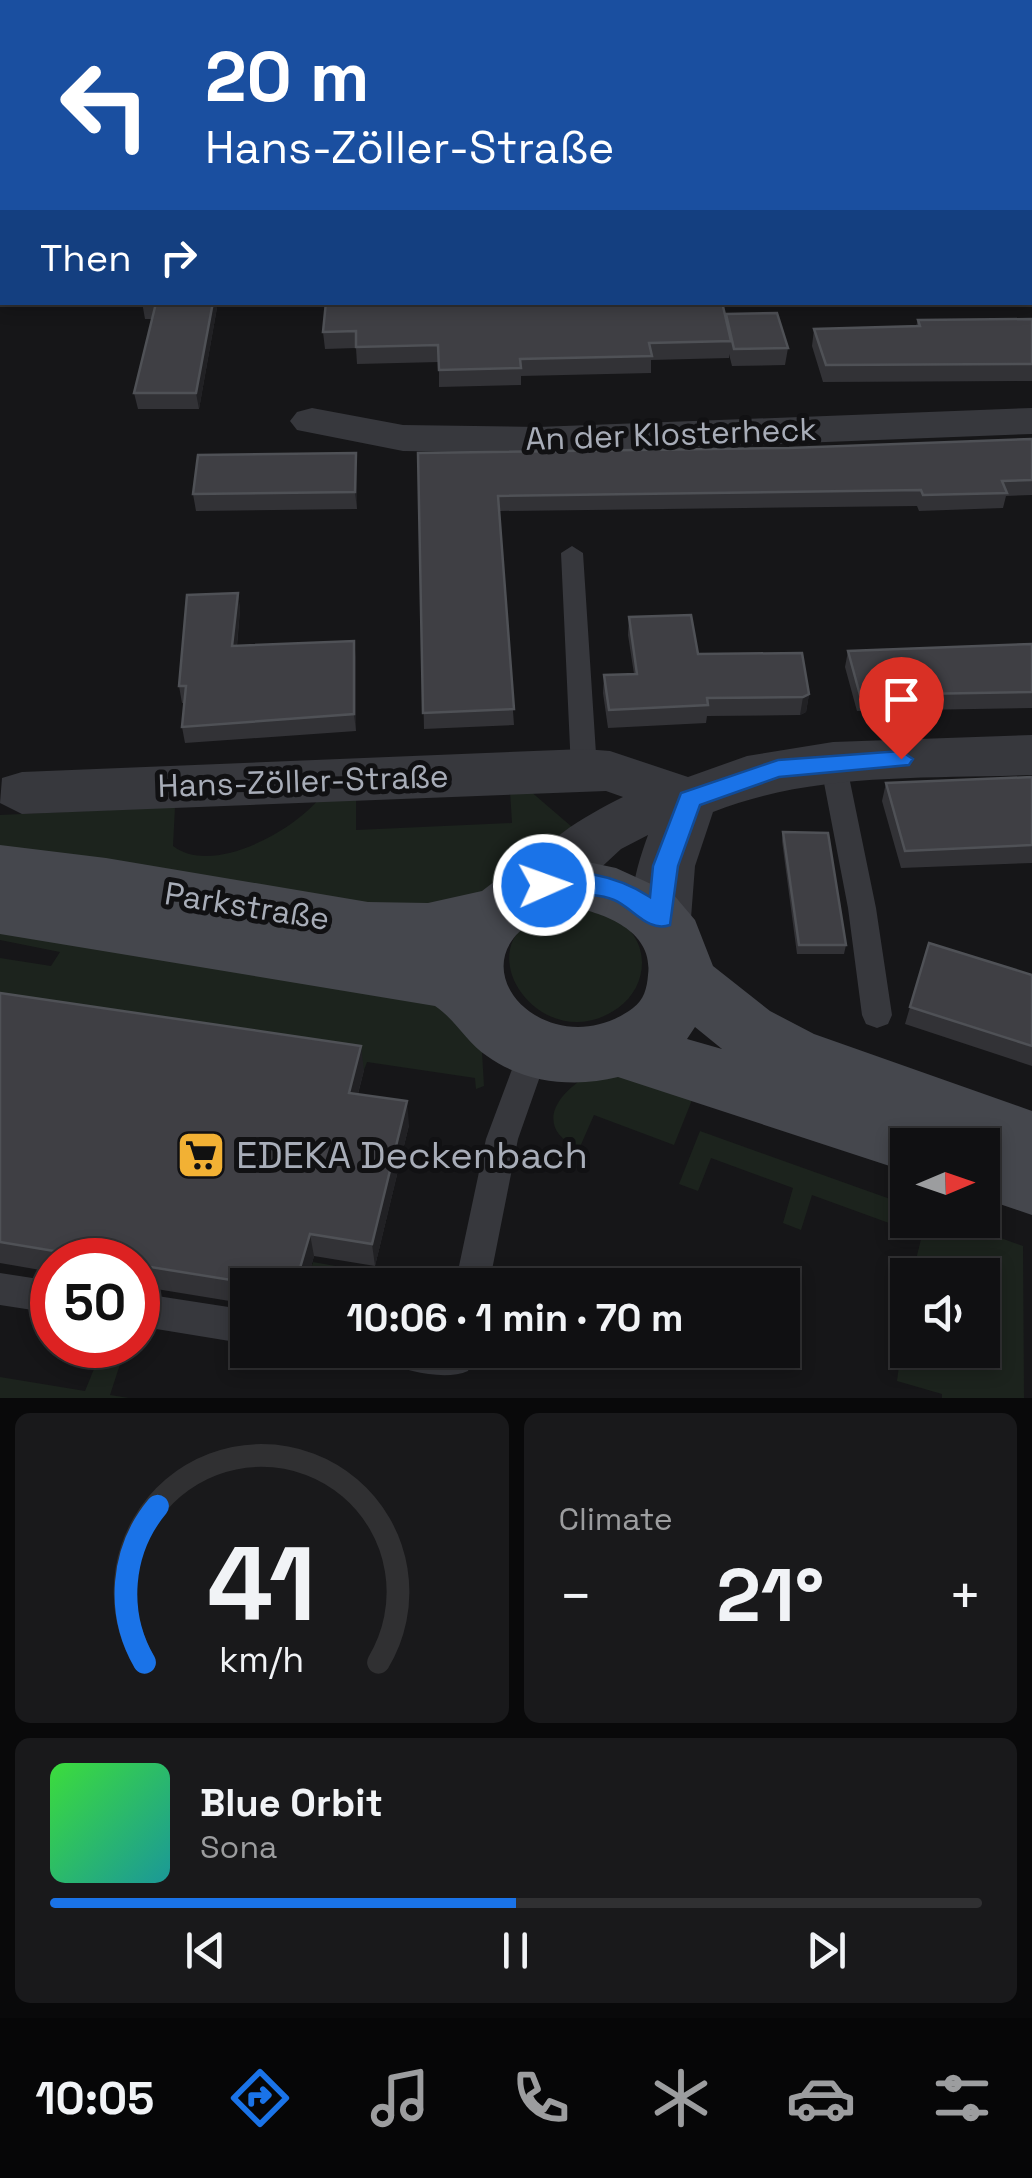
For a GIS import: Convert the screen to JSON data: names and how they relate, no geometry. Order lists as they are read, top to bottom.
{
  "streets": {
    "main road": ["Parkstraße"],
    "street": ["An der Klosterheck", "Hans-Zöller-Straße"]
  },
  "places": {
    "supermarket": ["EDEKA Deckenbach"]
  },
  "north": "right",
  "page": {
    "turn": ["20 m", "Hans-Zöller-Straße"],
    "then": "Then",
    "limit": "50",
    "trip": "10:06 · 1 min · 70 m",
    "tile": "Climate",
    "heat": ["−", "21°", "+"],
    "song": ["Blue Orbit", "Sona"],
    "tabs": "10:05",
    "gauge": ["41", "km/h"]
  }
}
